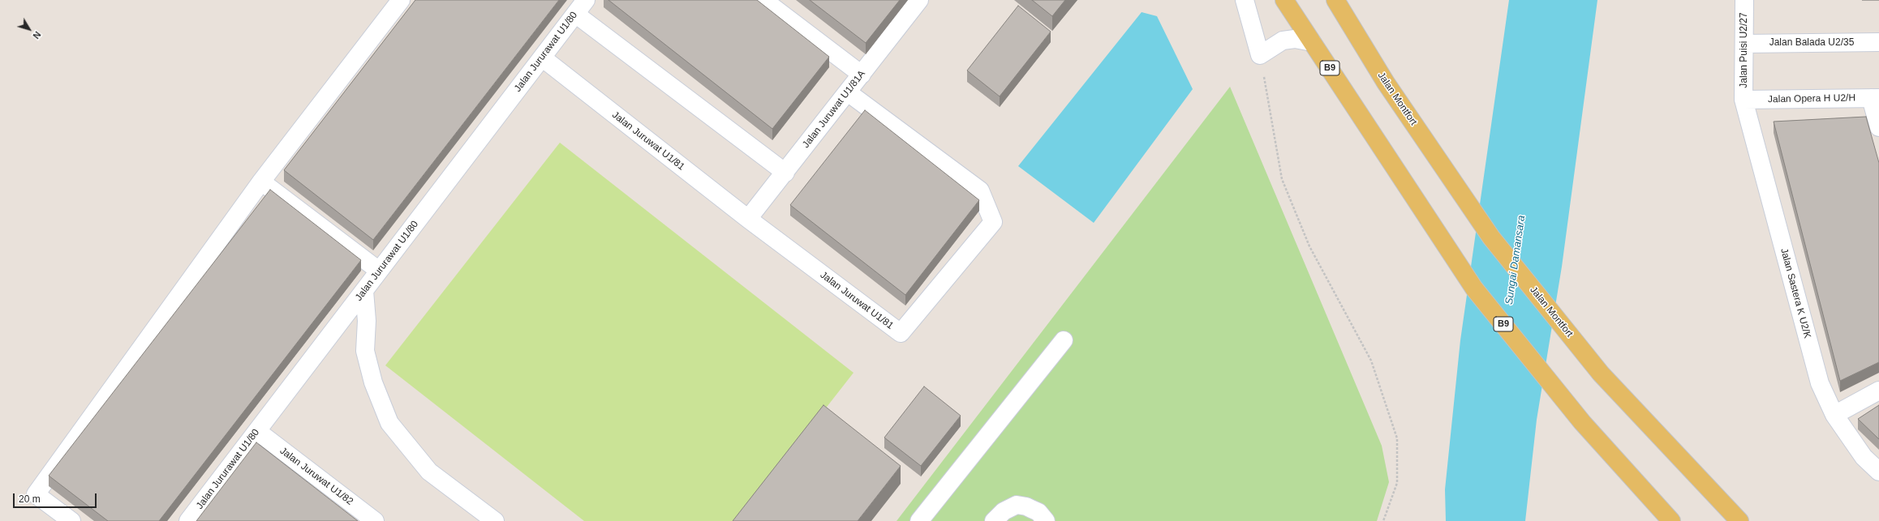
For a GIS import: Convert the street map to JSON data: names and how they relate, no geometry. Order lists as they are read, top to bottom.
{
  "streets": {
    "main road": ["B9", "Jalan Montfort"],
    "street": [
      "Jalan Balada U2/35",
      "Jalan Puisi U2/27",
      "Jalan Jururawat U1/80",
      "Jalan Opera H U2/H",
      "Jalan Juruwat U1/81A",
      "Jalan Juruwat U1/81",
      "Jalan Sastera K U2/K",
      "Jalan Juruwat U1/82"
    ]
  },
  "crossings": [
    ["Jalan Balada U2/35", "Jalan Puisi U2/27"],
    ["Jalan Puisi U2/27", "Jalan Opera H U2/H"],
    ["Jalan Puisi U2/27", "Jalan Sastera K U2/K"],
    ["Jalan Jururawat U1/80", "Jalan Juruwat U1/81"],
    ["Jalan Jururawat U1/80", "Jalan Juruwat U1/82"],
    ["Jalan Opera H U2/H", "Jalan Sastera K U2/K"],
    ["Jalan Juruwat U1/81A", "Jalan Juruwat U1/81"]
  ],
  "water": ["Sungai Damansara"],
  "scale_bar": "20 m",
  "north": "bottom right"
}
